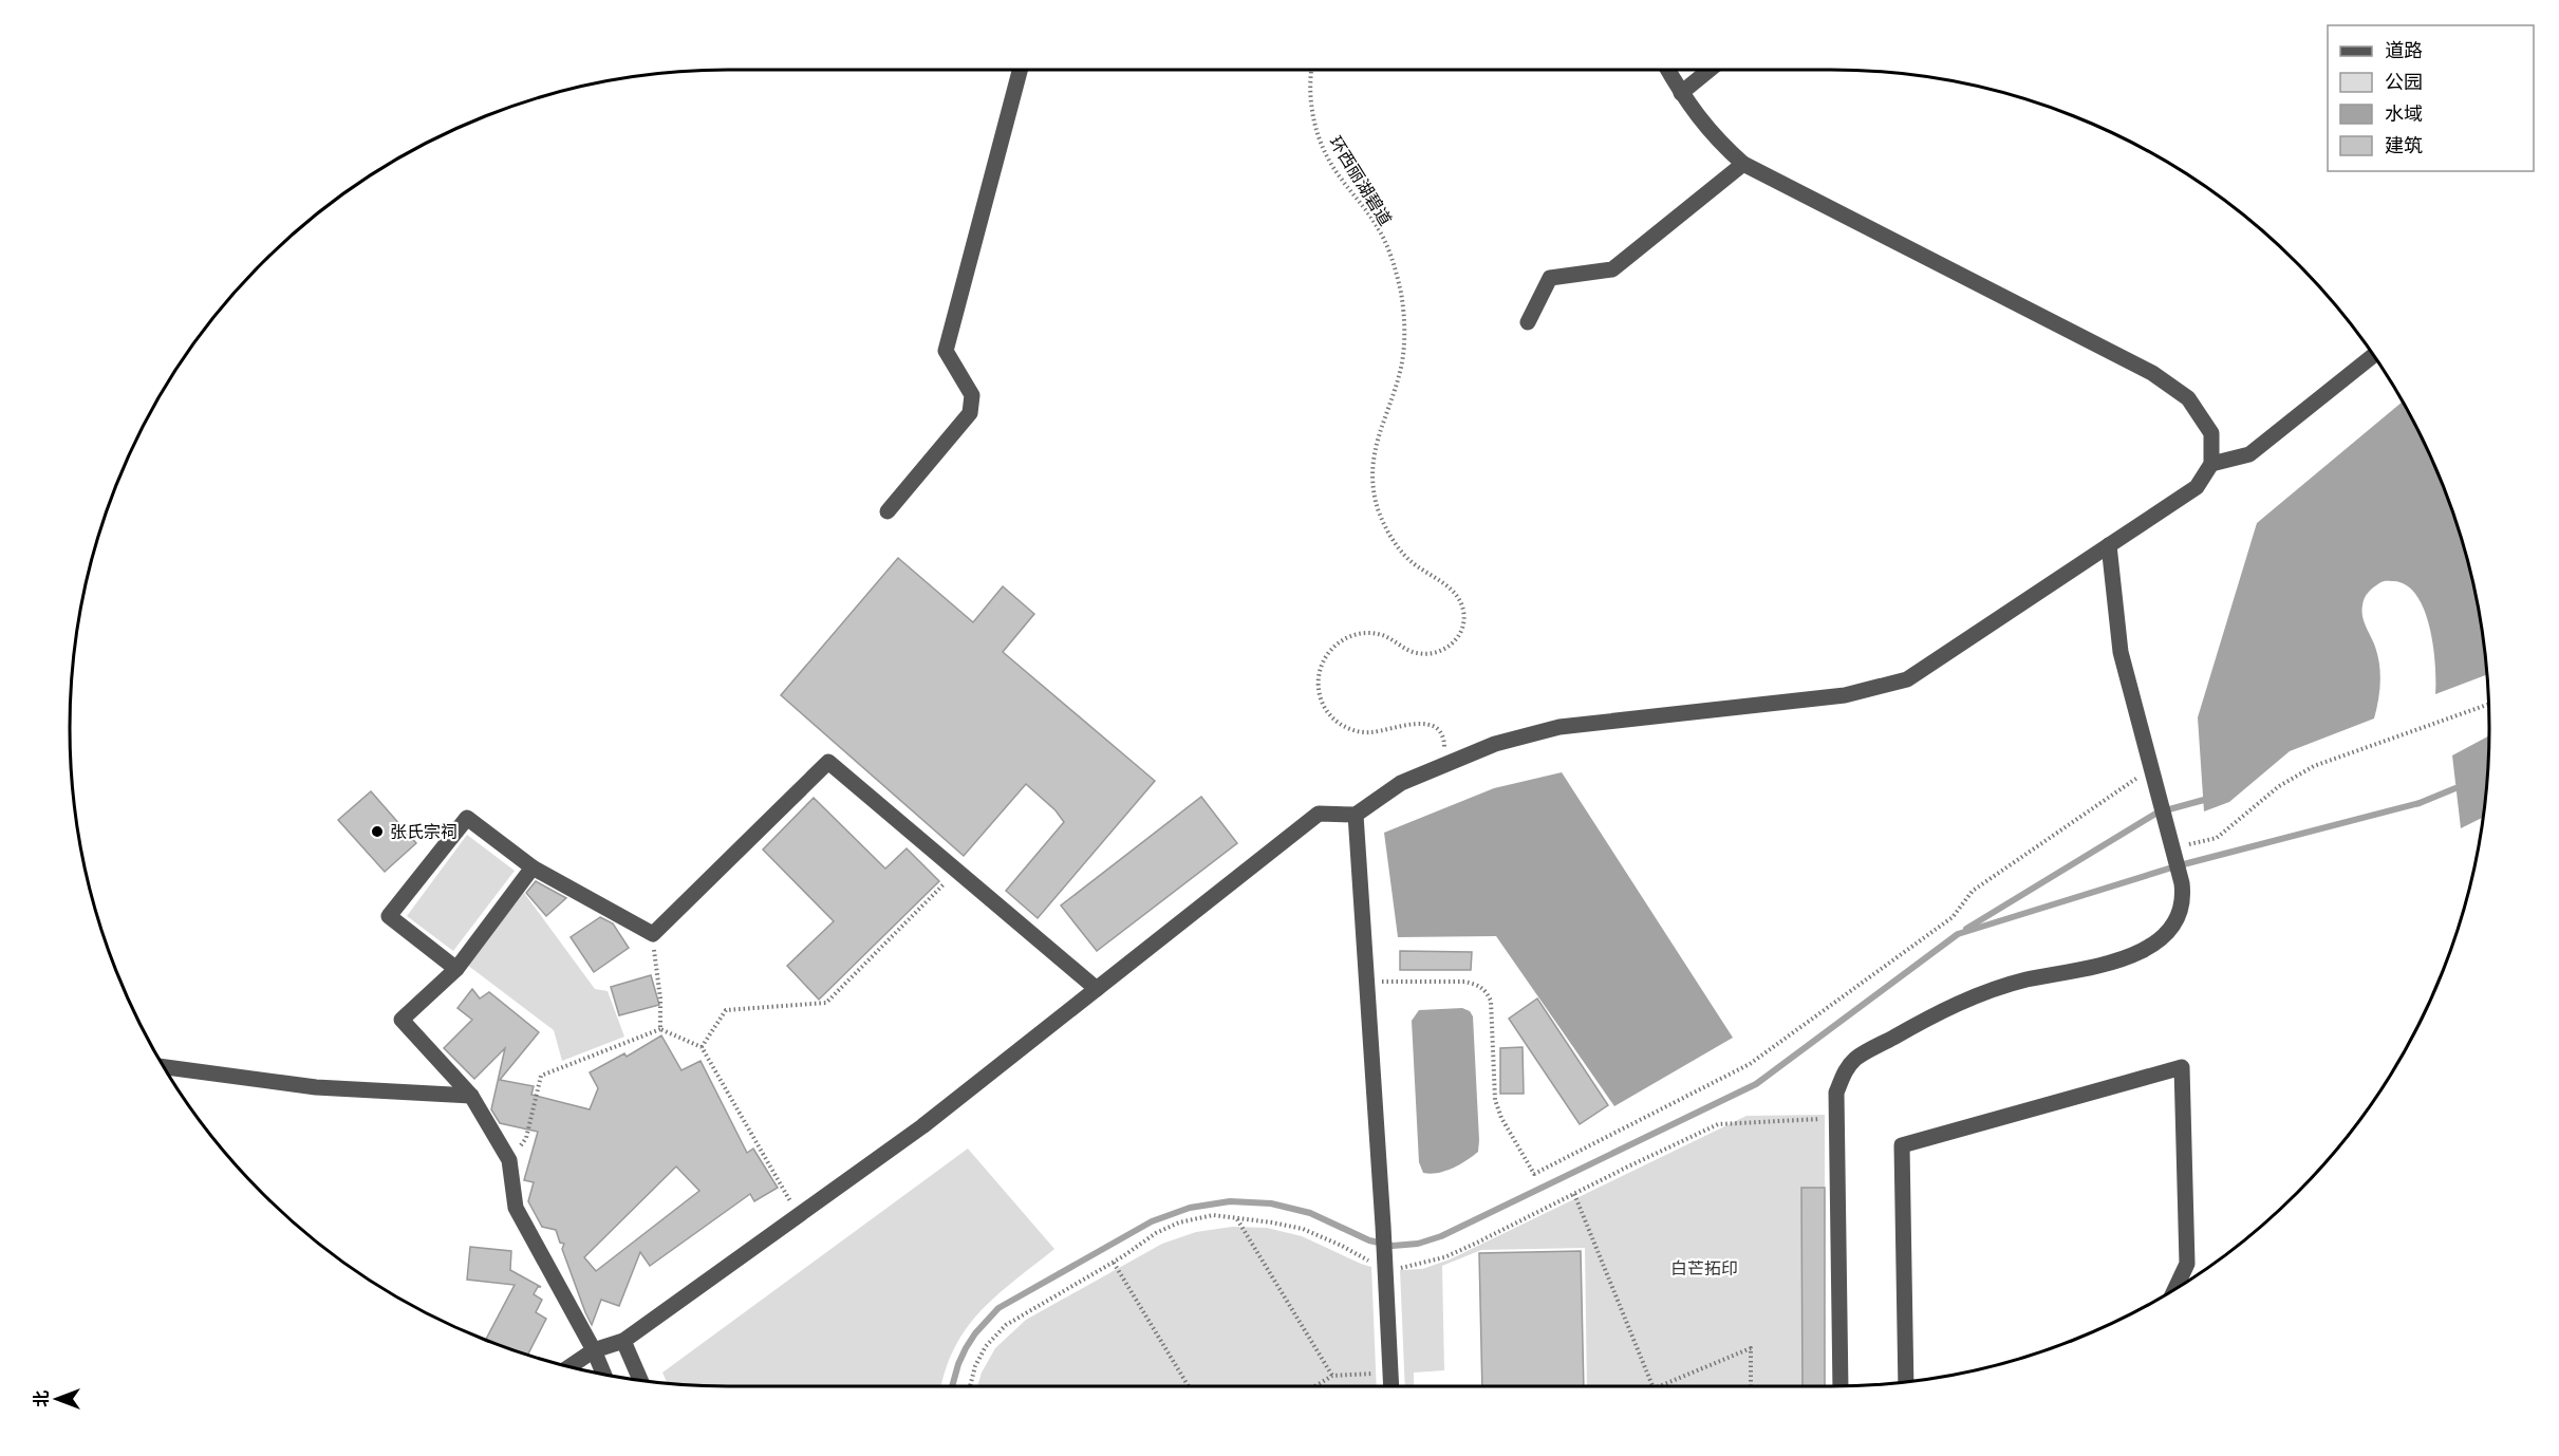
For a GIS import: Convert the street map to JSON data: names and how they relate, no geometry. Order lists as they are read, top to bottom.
{
  "streets": {
    "path": ["环西丽湖碧道"]
  },
  "parks": ["白芒拓印"],
  "places": ["张氏宗祠"],
  "legend": [
    "道路",
    "公园",
    "水域",
    "建筑"
  ],
  "north": "left"
}
